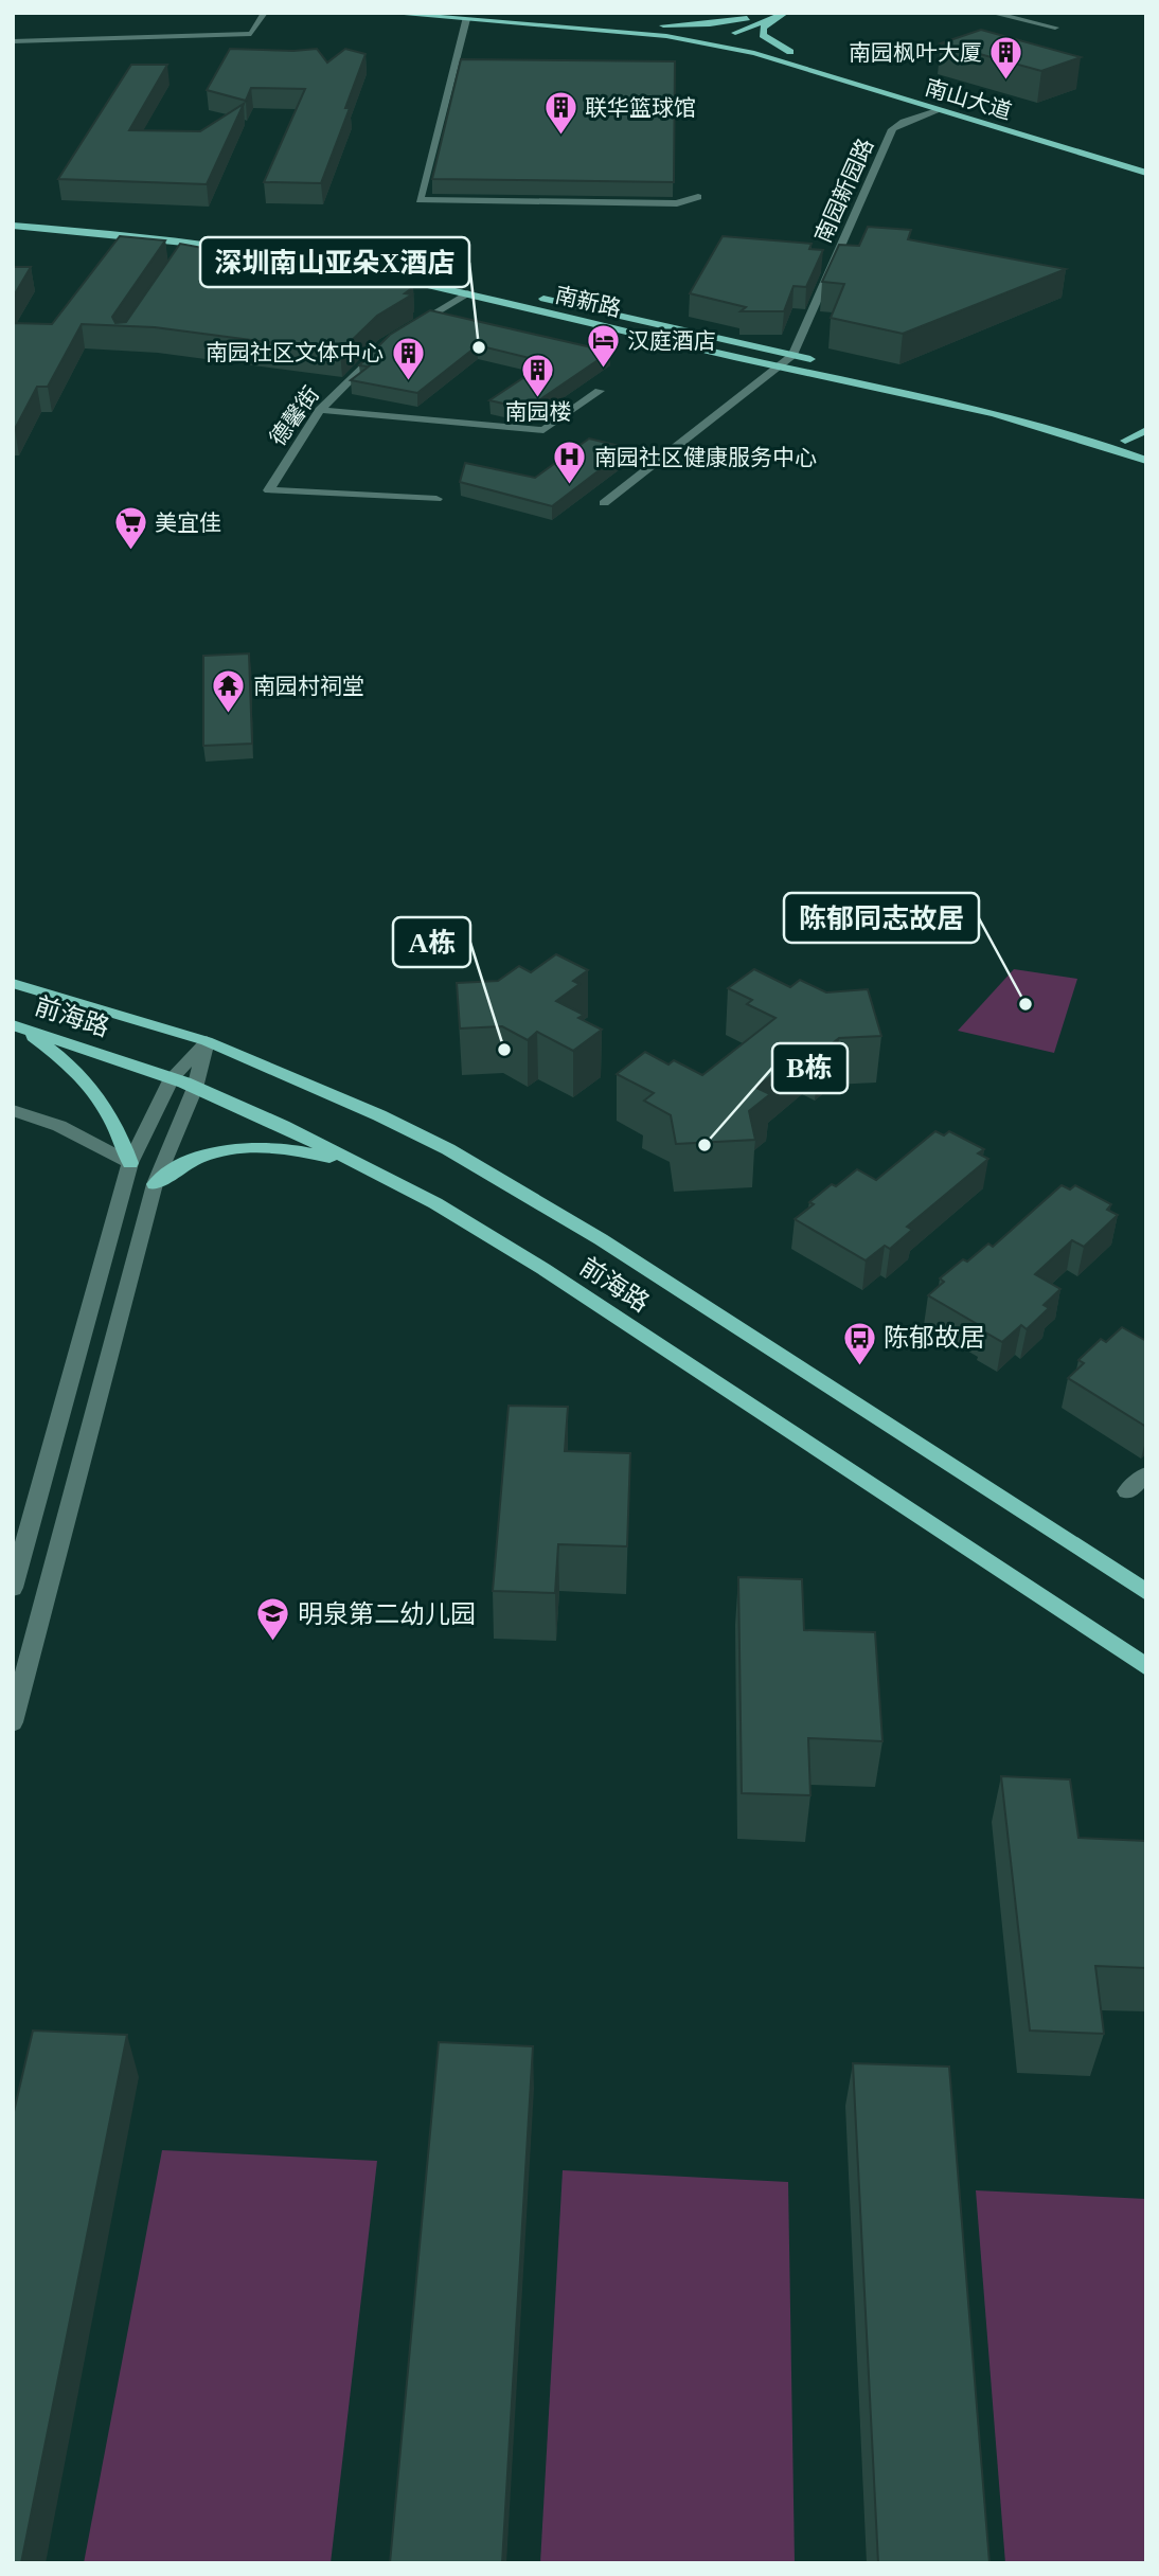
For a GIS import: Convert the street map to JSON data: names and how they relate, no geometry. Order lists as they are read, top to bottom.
{
  "streets": {
    "main road": ["南山大道", "南新路", "前海路"],
    "street": ["南园新园路", "德馨街"]
  },
  "crossings": [
    ["南山大道", "南园新园路"],
    ["南园新园路", "南新路"]
  ],
  "places": {
    "building": [
      "南园枫叶大厦",
      "联华篮球馆",
      "南园社区文体中心",
      "南园楼"
    ],
    "other": [
      "深圳南山亚朵X酒店",
      "陈郁同志故居",
      "A栋",
      "B栋"
    ],
    "hotel": ["汉庭酒店"],
    "hospital": ["南园社区健康服务中心"],
    "supermarket": ["美宜佳"],
    "temple": ["南园村祠堂"],
    "bus stop": ["陈郁故居"],
    "school or university": ["明泉第二幼儿园"]
  }
}
